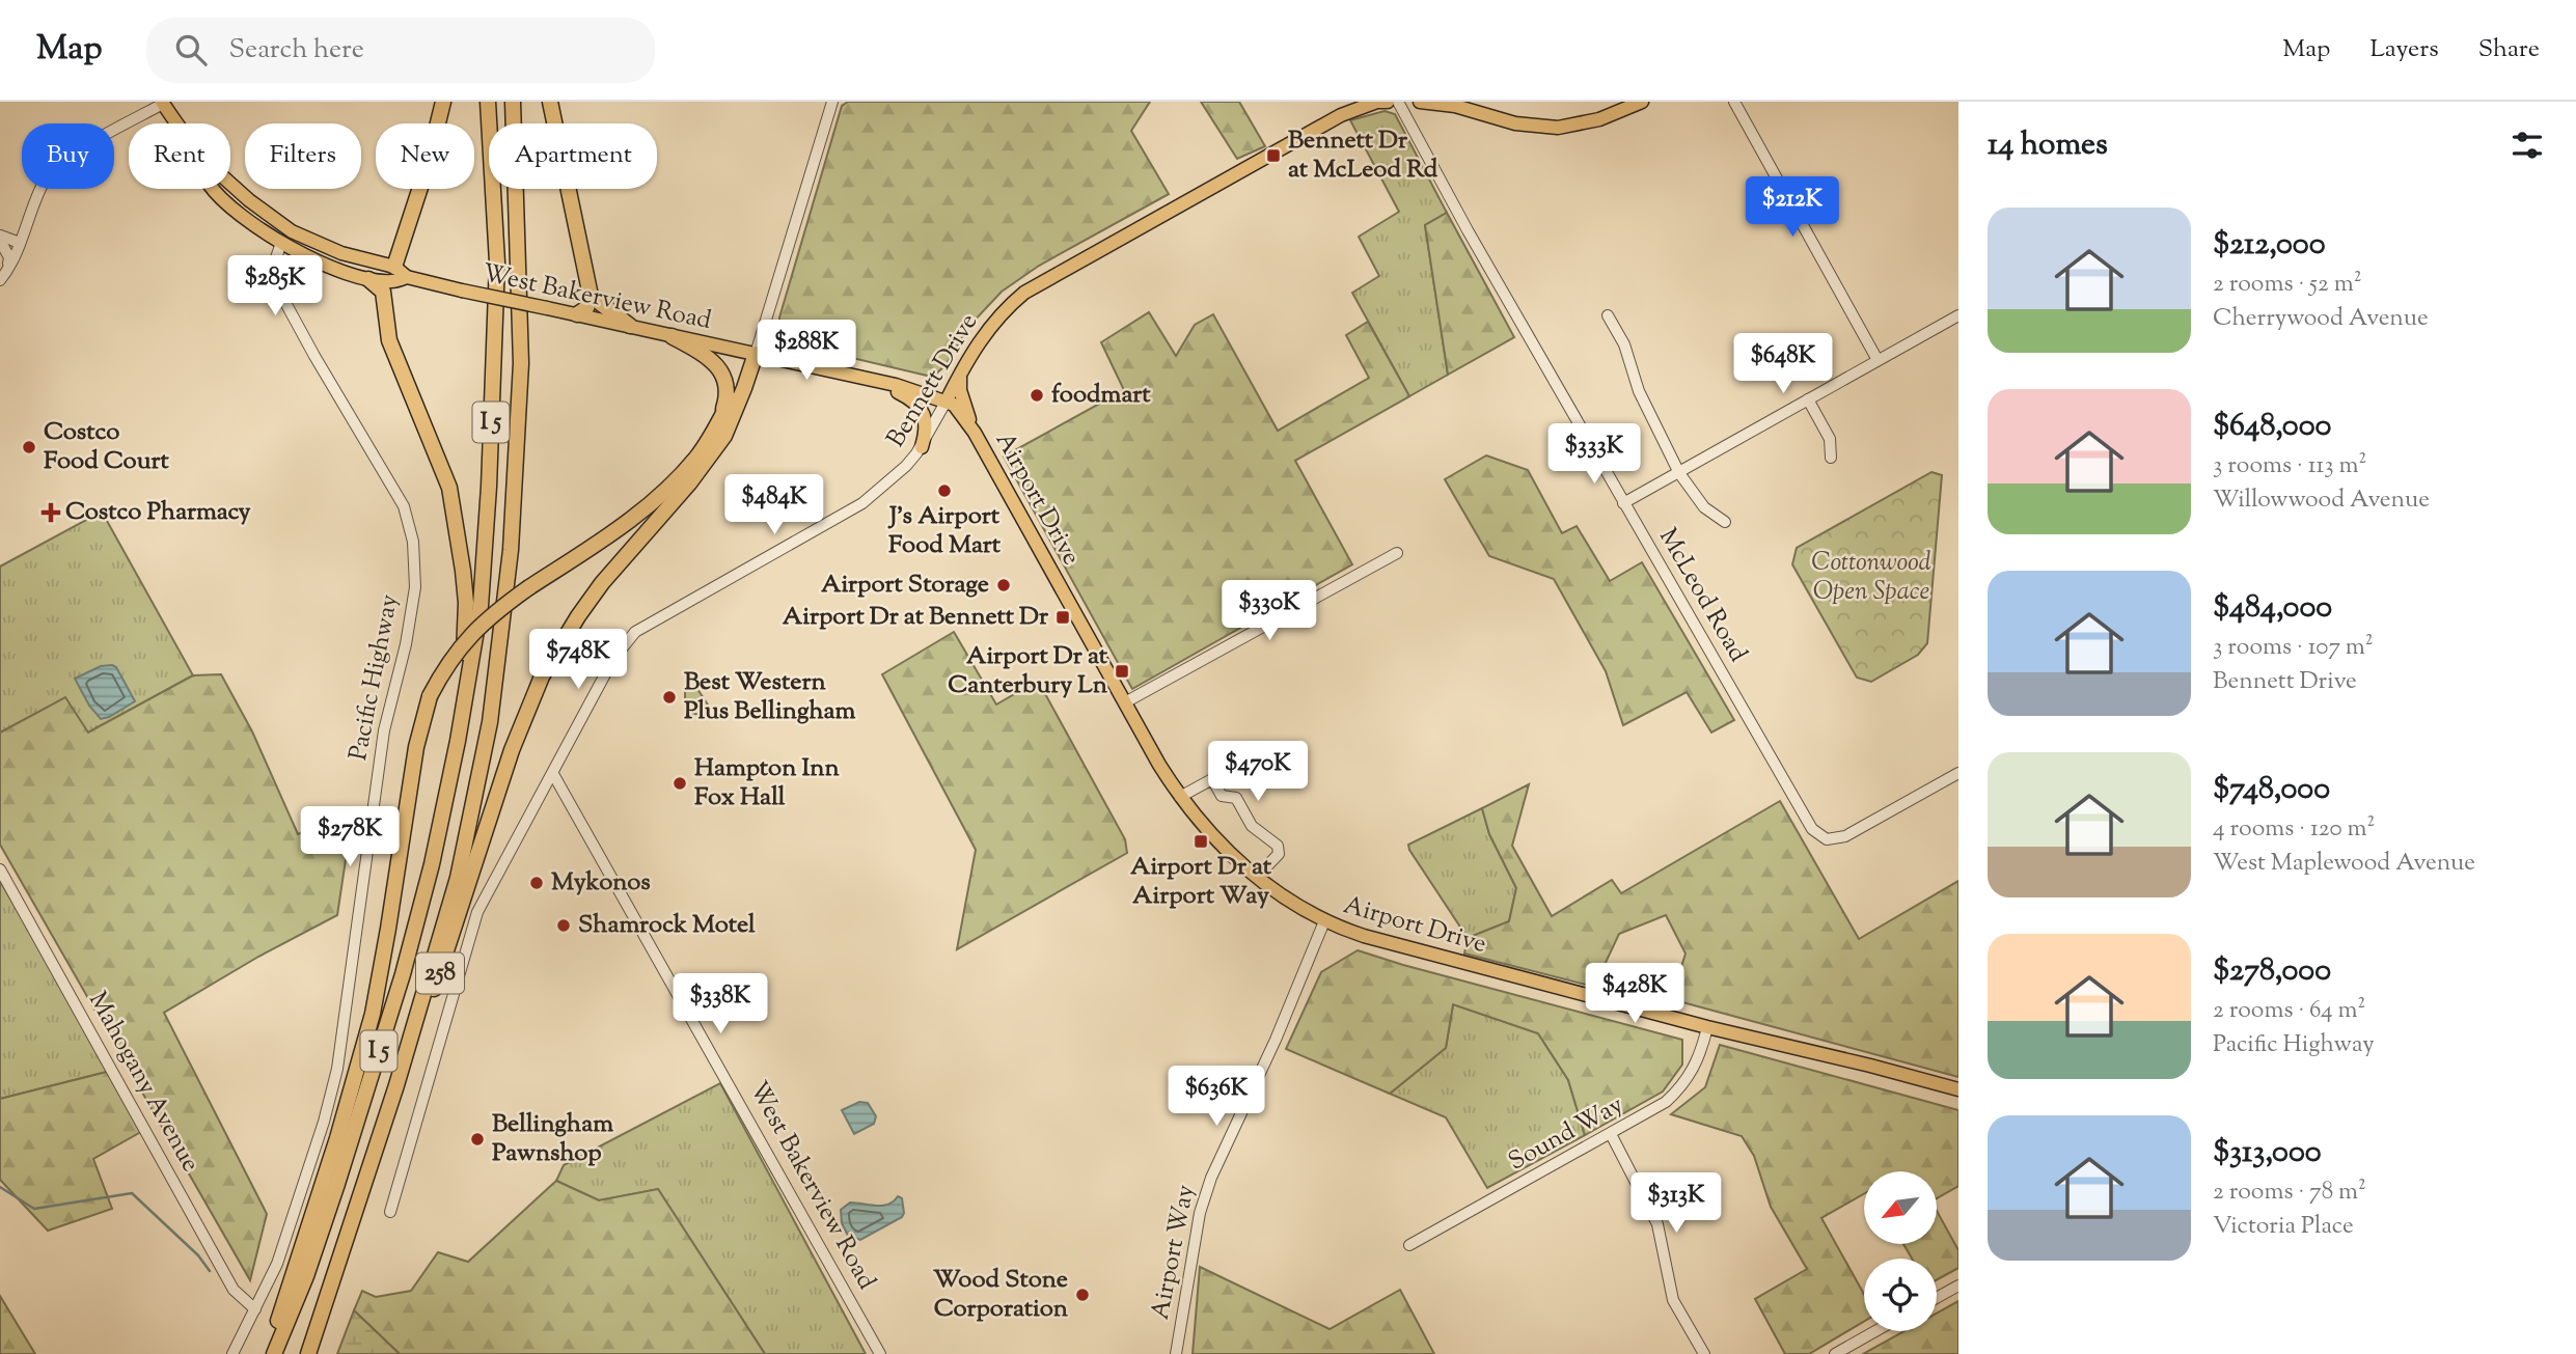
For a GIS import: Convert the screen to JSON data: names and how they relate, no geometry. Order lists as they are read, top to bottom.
{
  "streets": {
    "highway": ["I 5", "258"],
    "main road": ["West Bakerview Road", "Bennett Drive", "Airport Drive"],
    "street": [
      "McLeod Road",
      "Pacific Highway",
      "Mahogany Avenue",
      "Sound Way",
      "Airport Way"
    ]
  },
  "crossings": [
    ["West Bakerview Road", "Bennett Drive"],
    ["West Bakerview Road", "Airport Drive"],
    ["West Bakerview Road", "Pacific Highway"],
    ["West Bakerview Road", "258"],
    ["Bennett Drive", "Airport Drive"],
    ["I 5", "258"],
    ["Airport Drive", "Sound Way"],
    ["Airport Drive", "Airport Way"],
    ["Pacific Highway", "Mahogany Avenue"]
  ],
  "parks": ["Cottonwood Open Space"],
  "places": {
    "transit": [
      "Bennett Dr at McLeod Rd",
      "Airport Dr at Bennett Dr",
      "Airport Dr at Canterbury Ln",
      "Airport Dr at Airport Way"
    ],
    "other": [
      "foodmart",
      "Costco Food Court",
      "J's Airport Food Mart",
      "Airport Storage",
      "Best Western Plus Bellingham",
      "Hampton Inn Fox Hall",
      "Mykonos",
      "Shamrock Motel",
      "Bellingham Pawnshop",
      "Wood Stone Corporation"
    ],
    "health": ["Costco Pharmacy"]
  },
  "north": "bottom left",
  "page": {
    "header": "Map",
    "search": "Search here",
    "nav": ["Map", "Layers", "Share"],
    "heading": "14 homes",
    "chip": [
      "Buy",
      "Rent",
      "Filters",
      "New",
      "Apartment"
    ],
    "price": [
      "$212K",
      "$285K",
      "$288K",
      "$648K",
      "$333K",
      "$484K",
      "$330K",
      "$748K",
      "$470K",
      "$278K",
      "$428K",
      "$338K",
      "$636K",
      "$313K"
    ],
    "list": [
      {
        "name": "$212,000",
        "note": "2 rooms · 52 m² · Cherrywood Avenue"
      },
      {
        "name": "$648,000",
        "note": "3 rooms · 113 m² · Willowwood Avenue"
      },
      {
        "name": "$484,000",
        "note": "3 rooms · 107 m² · Bennett Drive"
      },
      {
        "name": "$748,000",
        "note": "4 rooms · 120 m² · West Maplewood Avenue"
      },
      {
        "name": "$278,000",
        "note": "2 rooms · 64 m² · Pacific Highway"
      },
      {
        "name": "$313,000",
        "note": "2 rooms · 78 m² · Victoria Place"
      }
    ]
  }
}
